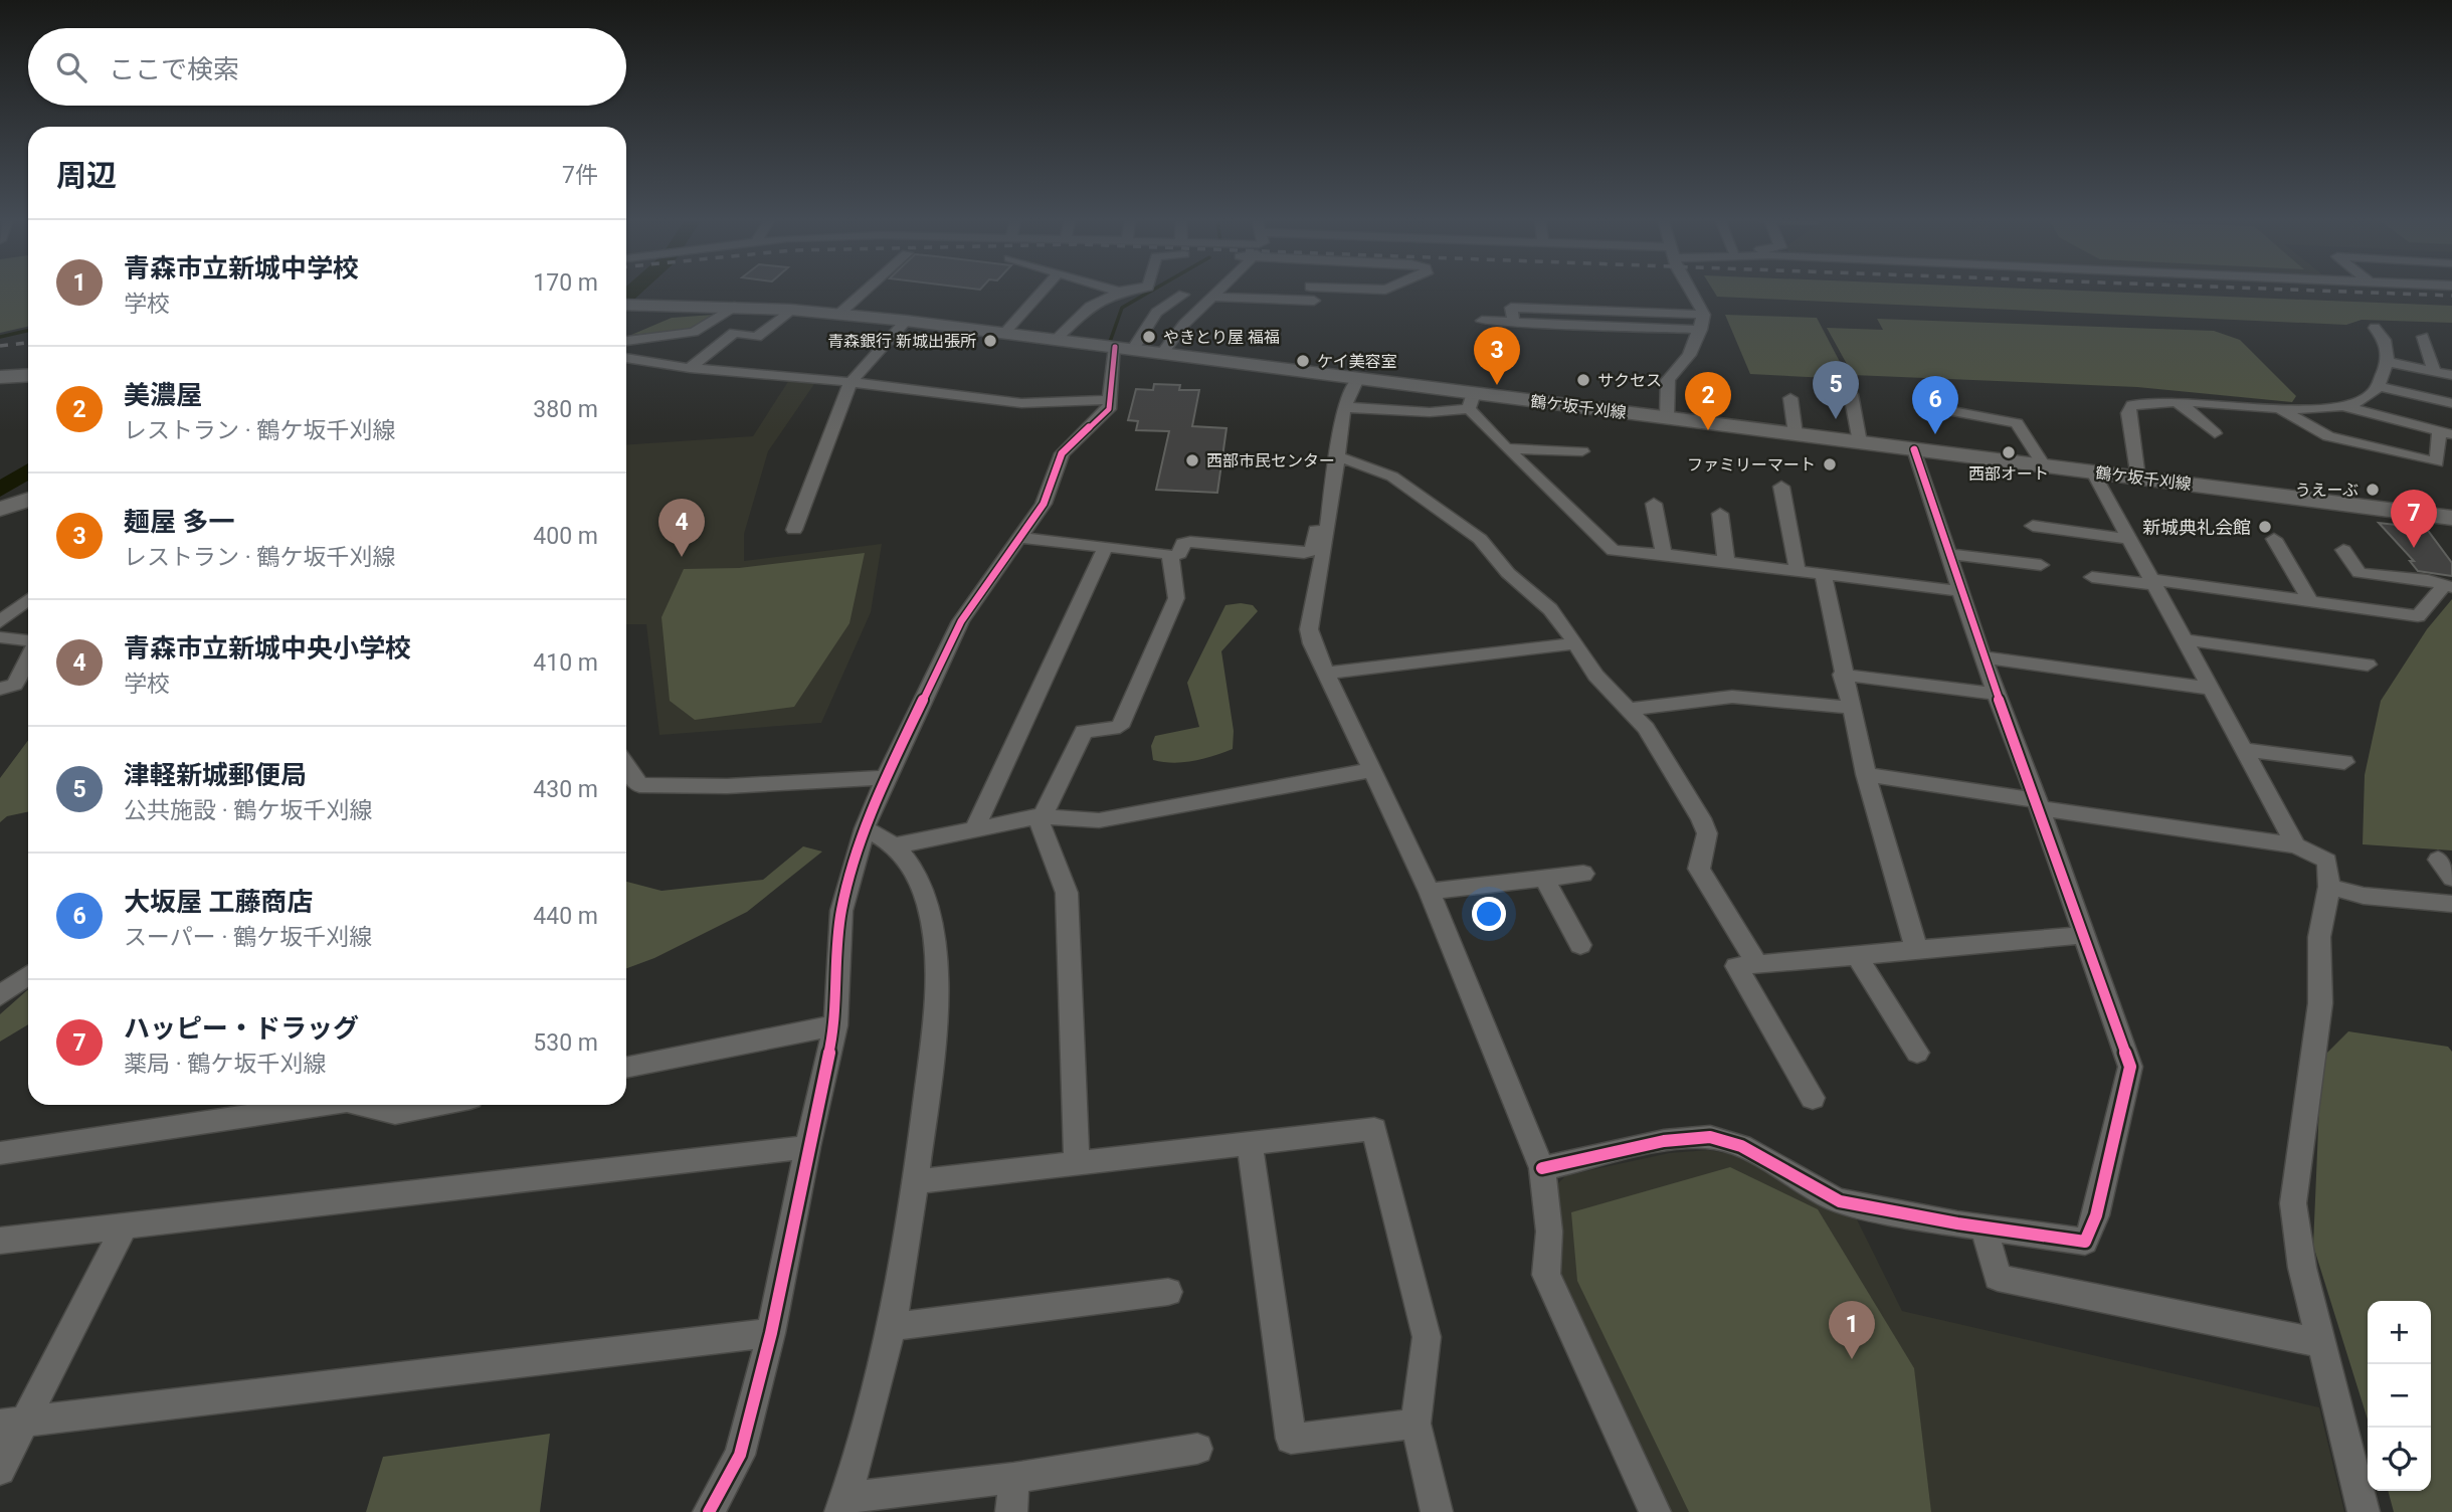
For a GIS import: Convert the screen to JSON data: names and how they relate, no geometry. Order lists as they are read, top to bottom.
{
  "streets": {
    "main road": ["鶴ケ坂千刈線"]
  },
  "places": [
    "やきとり屋 福福",
    "青森銀行 新城出張所",
    "ケイ美容室",
    "サクセス",
    "西部オート",
    "西部市民センター",
    "ファミリーマート",
    "うえーぶ",
    "新城典礼会館"
  ],
  "page": {
    "search": "ここで検索",
    "heading": ["周辺", "7件"],
    "list": [
      {
        "mark": "1",
        "name": "青森市立新城中学校",
        "note": "学校",
        "value": "170 m"
      },
      {
        "mark": "2",
        "name": "美濃屋",
        "note": "レストラン · 鶴ケ坂千刈線",
        "value": "380 m"
      },
      {
        "mark": "3",
        "name": "麺屋 多一",
        "note": "レストラン · 鶴ケ坂千刈線",
        "value": "400 m"
      },
      {
        "mark": "4",
        "name": "青森市立新城中央小学校",
        "note": "学校",
        "value": "410 m"
      },
      {
        "mark": "5",
        "name": "津軽新城郵便局",
        "note": "公共施設 · 鶴ケ坂千刈線",
        "value": "430 m"
      },
      {
        "mark": "6",
        "name": "大坂屋 工藤商店",
        "note": "スーパー · 鶴ケ坂千刈線",
        "value": "440 m"
      },
      {
        "mark": "7",
        "name": "ハッピー・ドラッグ",
        "note": "薬局 · 鶴ケ坂千刈線",
        "value": "530 m"
      }
    ],
    "pins": [
      "3",
      "5",
      "2",
      "6",
      "7",
      "4",
      "1"
    ],
    "map_buttons": ["+", "−"]
  }
}
